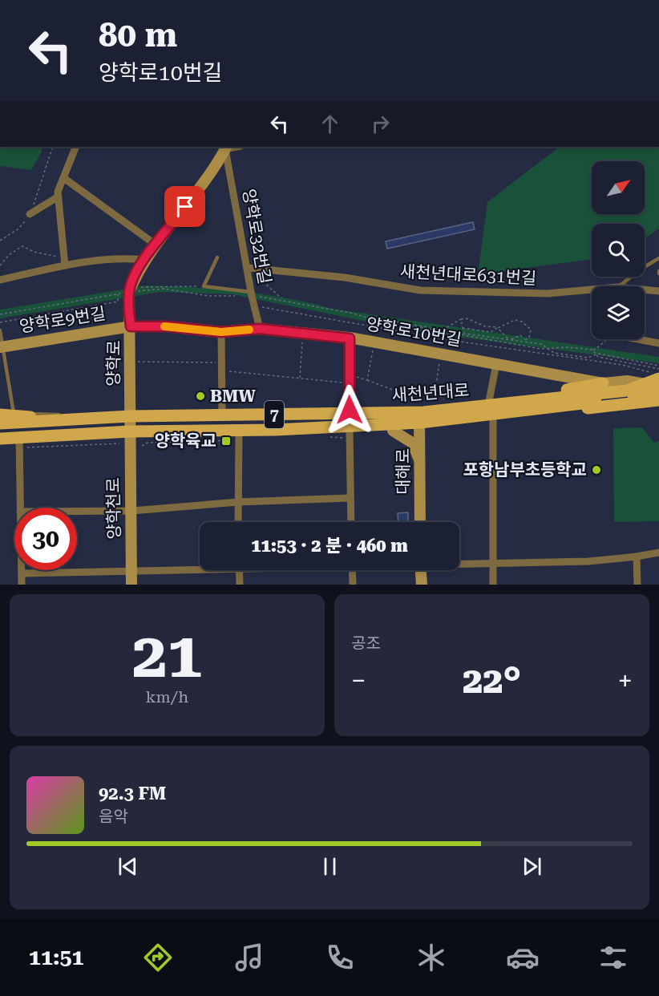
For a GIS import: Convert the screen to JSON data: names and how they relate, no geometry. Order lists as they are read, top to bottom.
{
  "streets": {
    "main road": [
      "양학로9번길",
      "양학로10번길",
      "양학로",
      "새천년대로",
      "7",
      "대해로",
      "양학천로"
    ],
    "street": ["양학로32번길", "새천년대로631번길"]
  },
  "crossings": [
    ["양학로32번길", "새천년대로631번길"],
    ["양학로32번길", "양학로10번길"],
    ["양학로32번길", "양학로"],
    ["양학로9번길", "양학로10번길"],
    ["양학로9번길", "양학로"],
    ["양학로10번길", "양학로"],
    ["양학로10번길", "새천년대로"],
    ["양학로", "새천년대로"],
    ["양학로", "양학천로"],
    ["새천년대로", "대해로"],
    ["새천년대로", "양학천로"]
  ],
  "places": {
    "other": ["BMW", "포항남부초등학교"],
    "transit": ["양학육교"]
  },
  "north": "top right",
  "page": {
    "turn": ["80 m", "양학로10번길"],
    "limit": "30",
    "trip": "11:53 · 2 분 · 460 m",
    "tile": [
      ["21", "km/h"],
      "공조"
    ],
    "heat": ["−", "22°", "+"],
    "song": ["92.3 FM", "음악"],
    "tabs": "11:51"
  }
}
